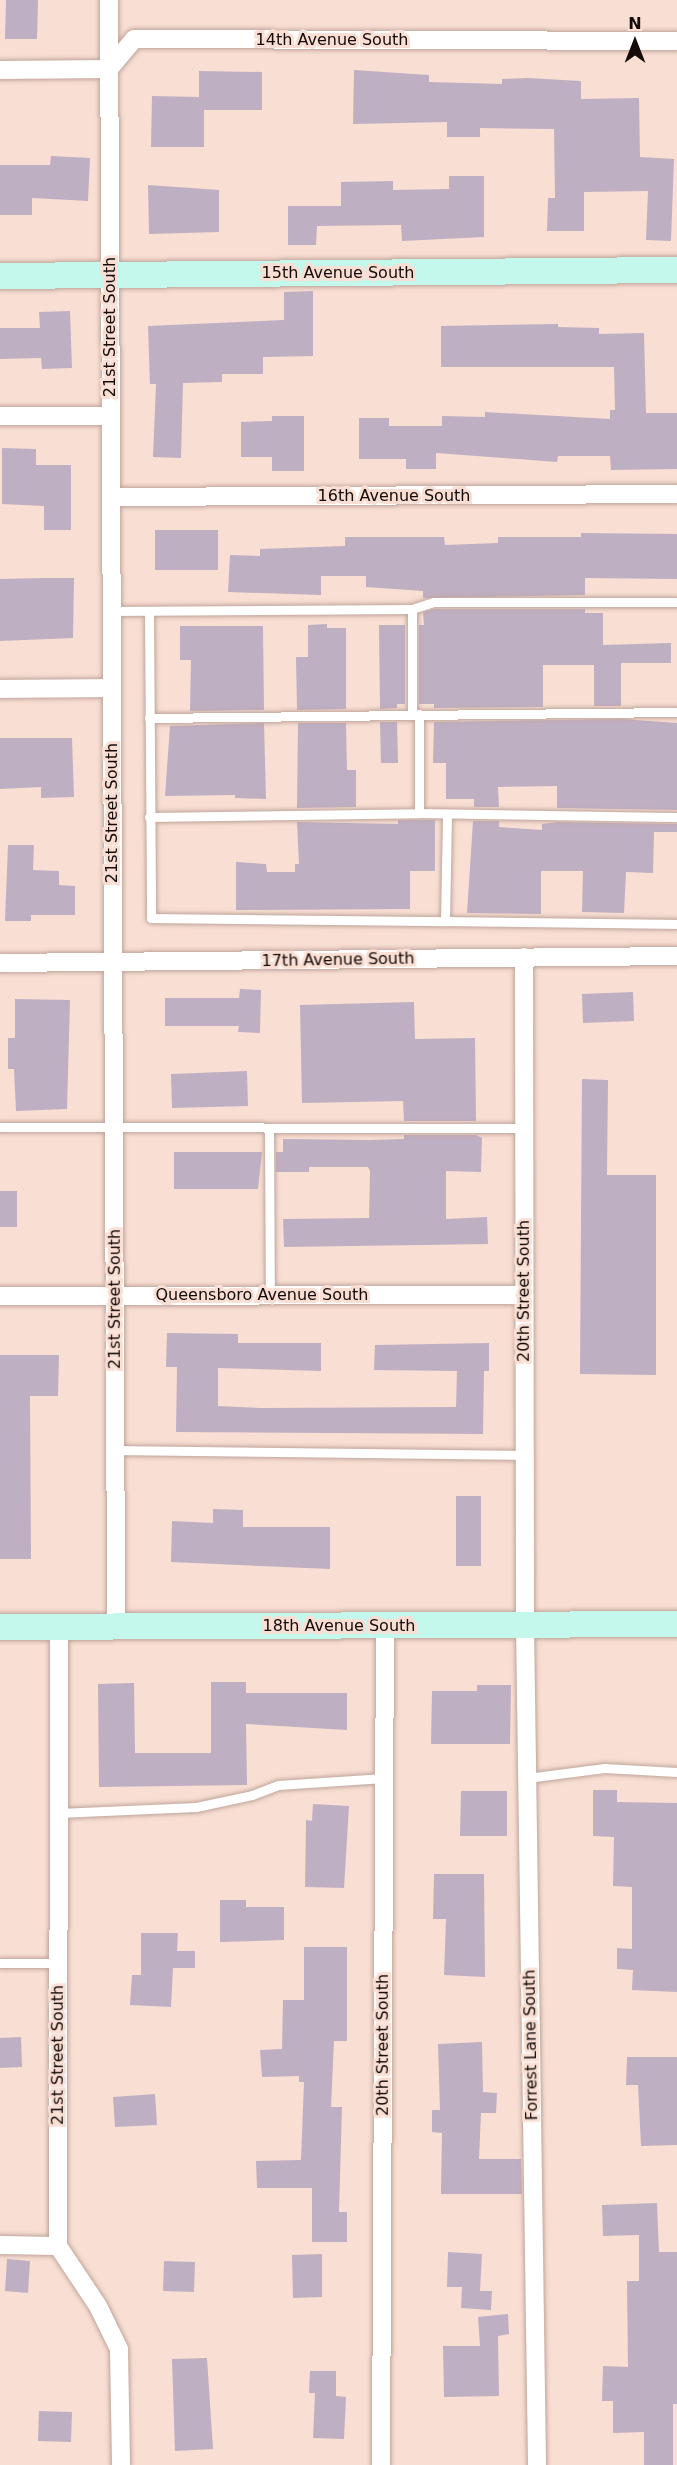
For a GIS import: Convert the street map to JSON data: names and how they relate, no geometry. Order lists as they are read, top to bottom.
{
  "streets": {
    "street": [
      "14th Avenue South",
      "15th Avenue South",
      "21st Street South",
      "16th Avenue South",
      "17th Avenue South",
      "20th Street South",
      "Queensboro Avenue South",
      "18th Avenue South",
      "Forrest Lane South"
    ]
  },
  "crossings": [
    ["14th Avenue South", "21st Street South"],
    ["15th Avenue South", "21st Street South"],
    ["21st Street South", "16th Avenue South"],
    ["21st Street South", "17th Avenue South"],
    ["21st Street South", "Queensboro Avenue South"],
    ["21st Street South", "18th Avenue South"],
    ["17th Avenue South", "20th Street South"],
    ["20th Street South", "Queensboro Avenue South"],
    ["20th Street South", "18th Avenue South"],
    ["20th Street South", "Forrest Lane South"],
    ["18th Avenue South", "Forrest Lane South"]
  ],
  "north": "top"
}
